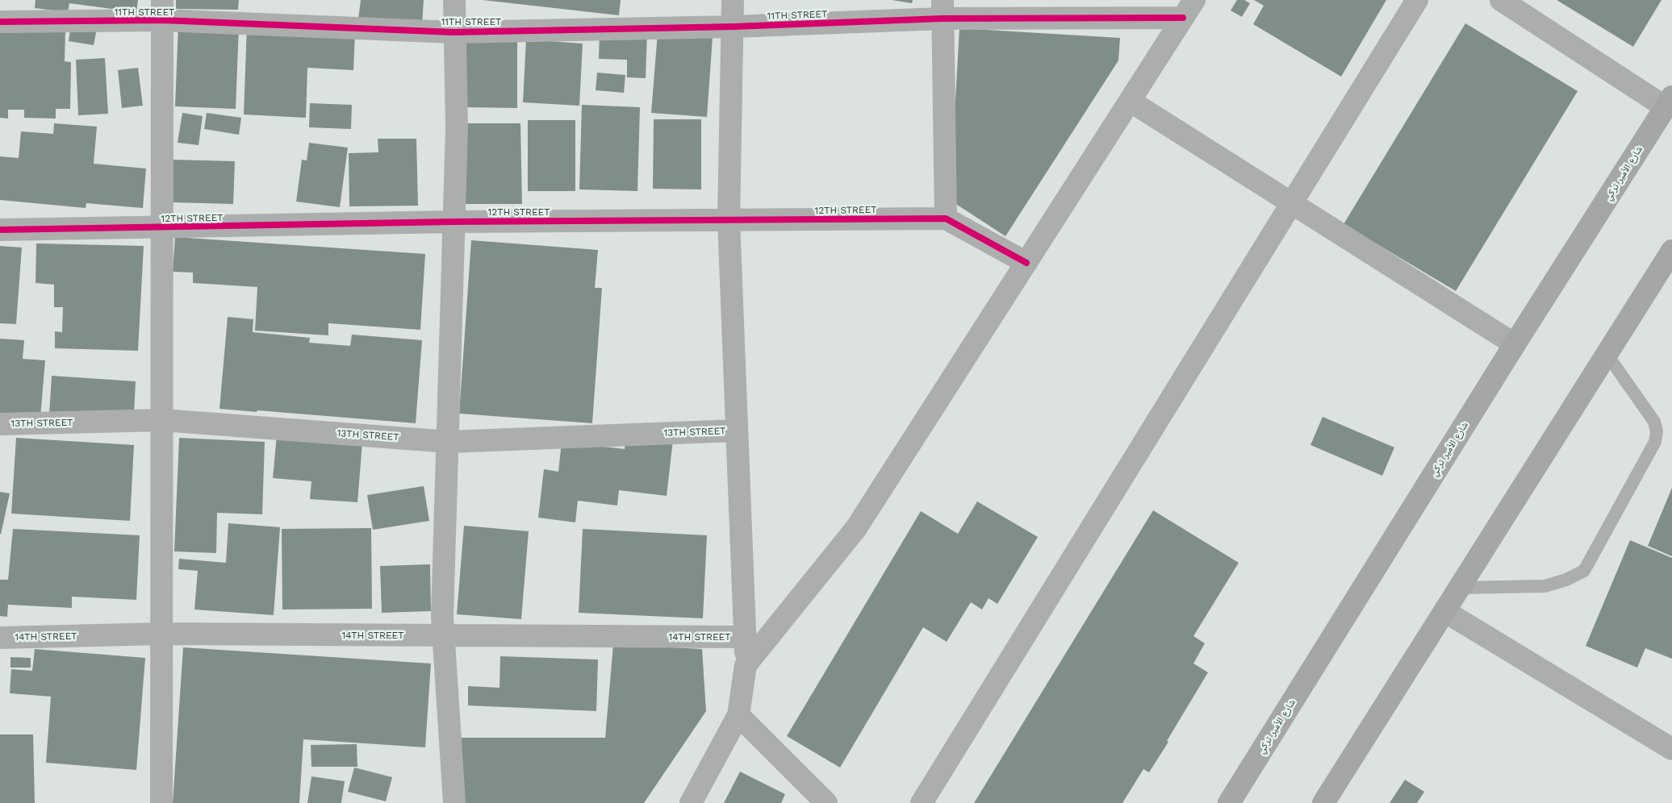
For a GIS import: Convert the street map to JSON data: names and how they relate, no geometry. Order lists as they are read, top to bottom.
{
  "streets": {
    "main road": ["شارع الأمير تركي"],
    "street": [
      "11TH STREET",
      "12TH STREET",
      "13TH STREET",
      "14TH STREET"
    ]
  }
}
